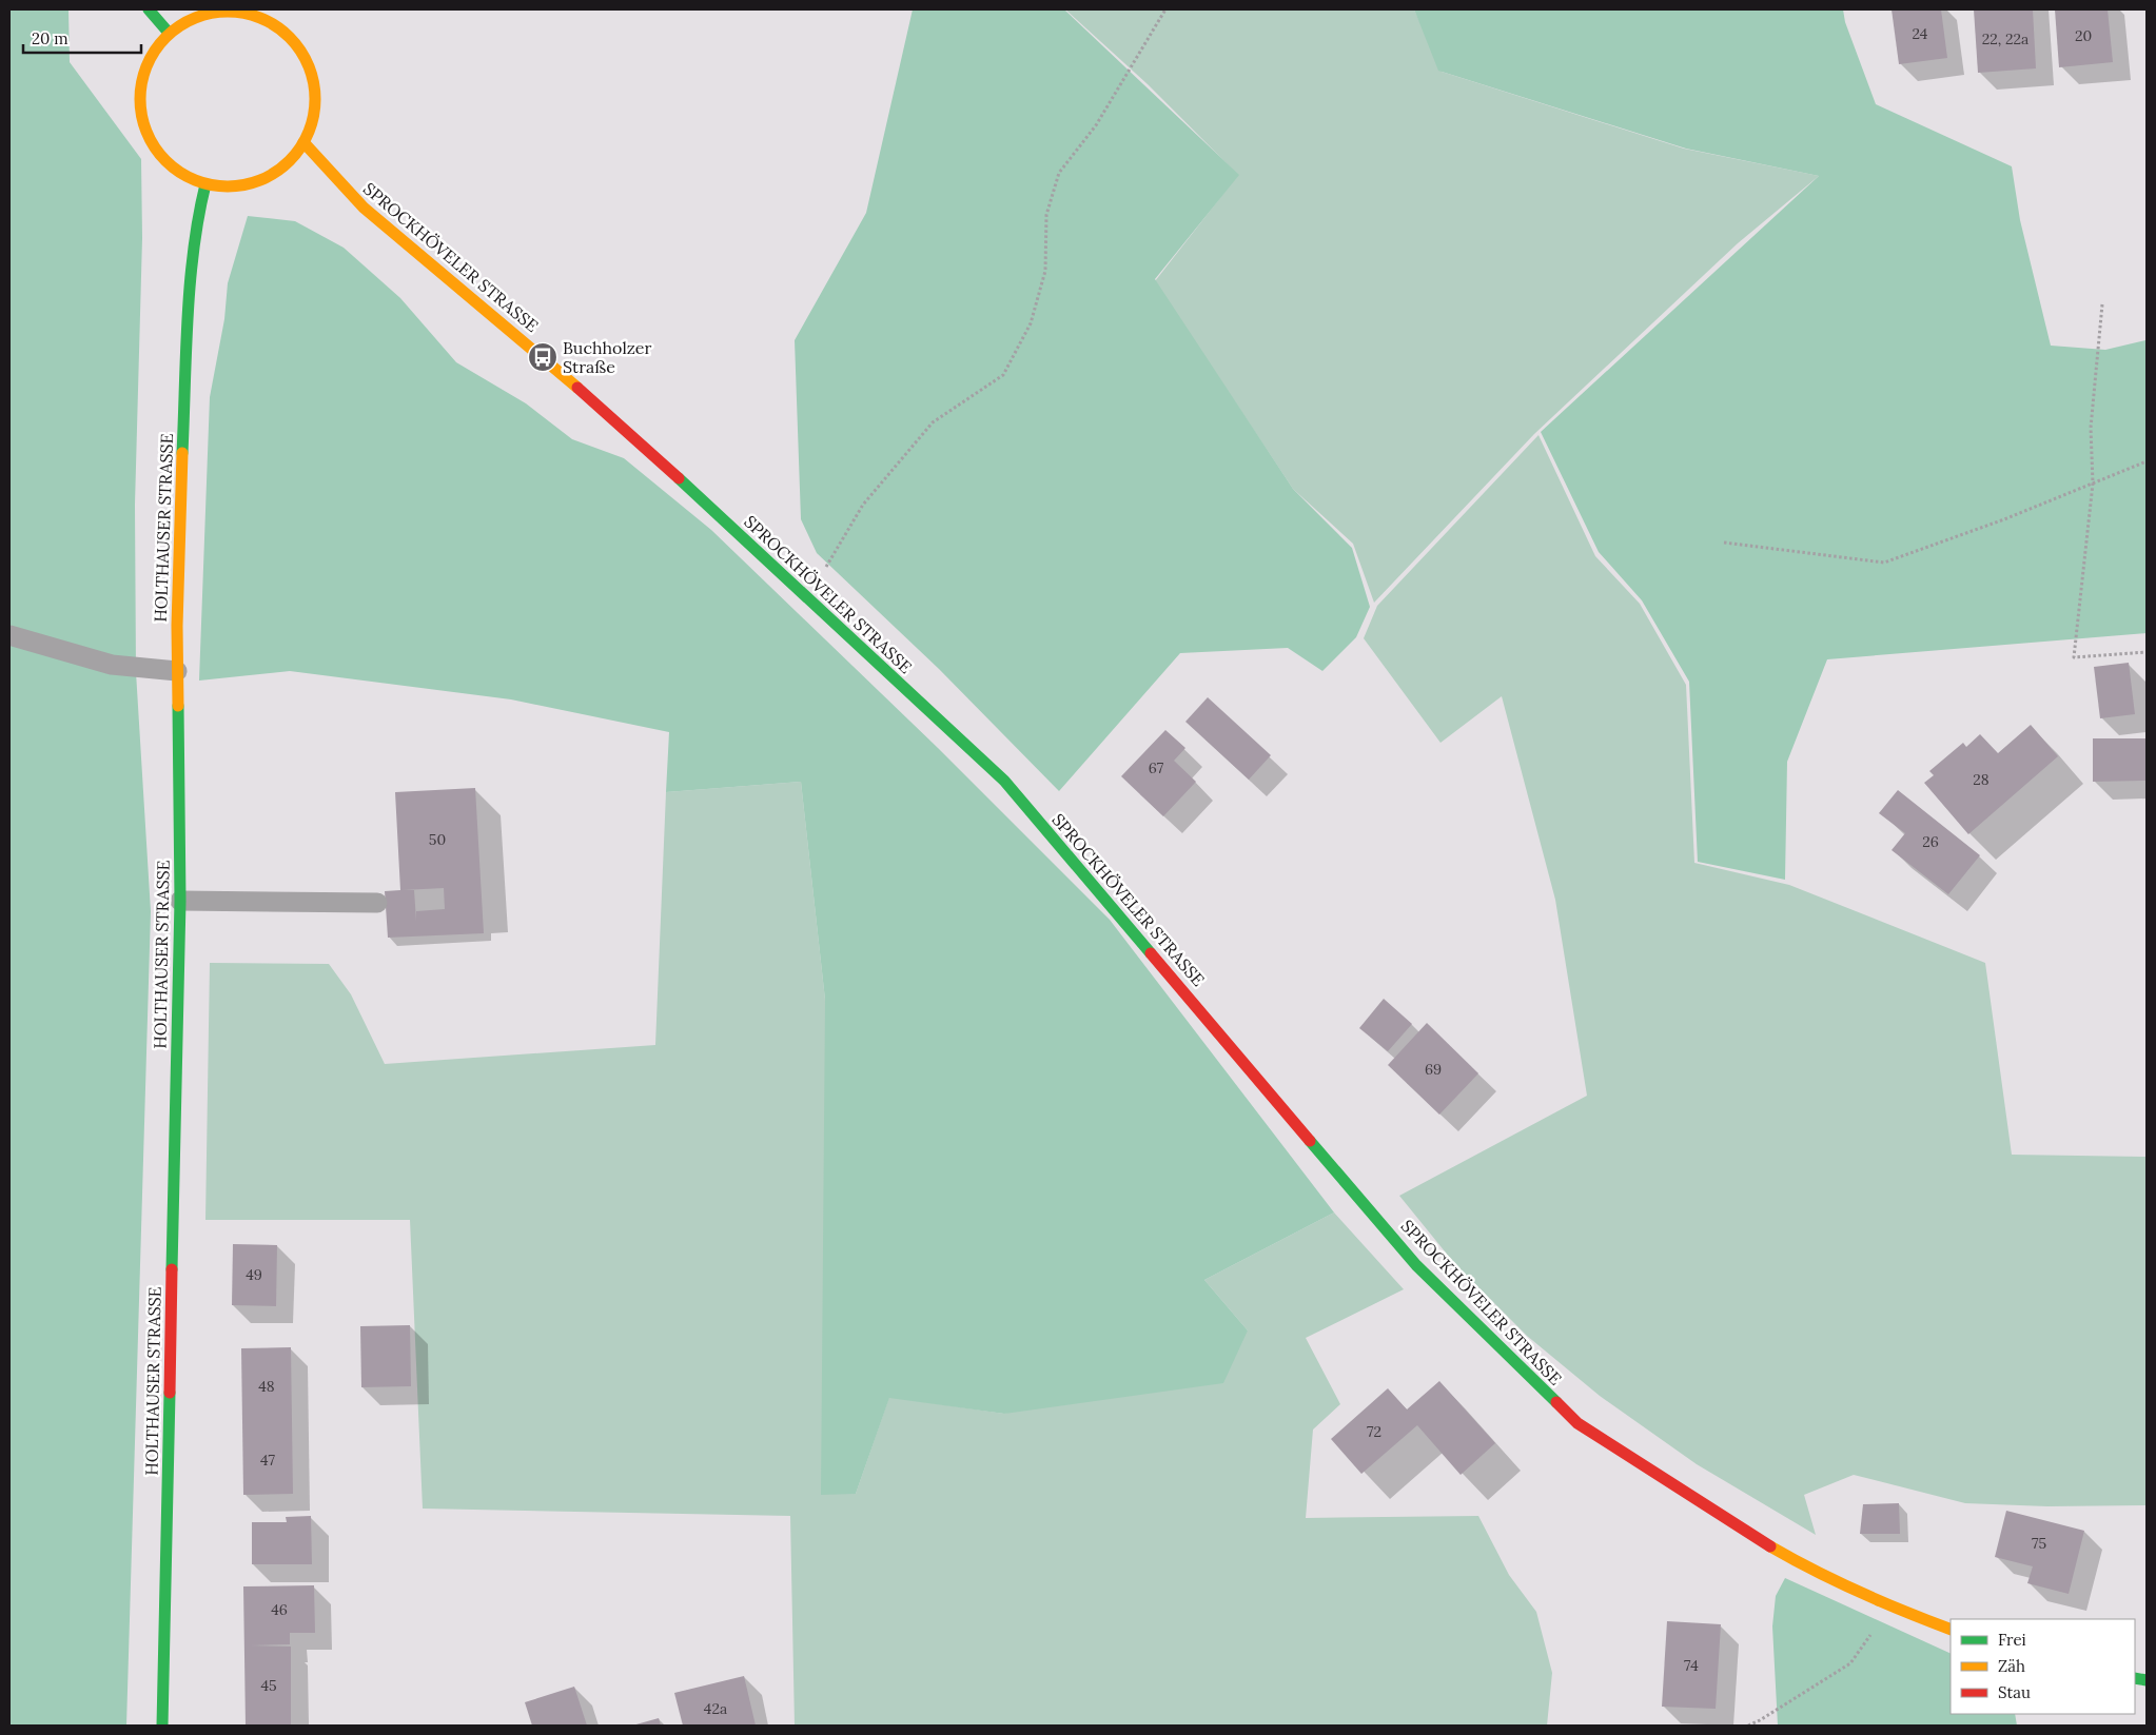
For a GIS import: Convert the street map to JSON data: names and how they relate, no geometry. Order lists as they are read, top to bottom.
{
  "streets": {
    "street": ["SPROCKHÖVELER STRASSE", "HOLTHAUSER STRASSE"]
  },
  "crossings": [
    ["SPROCKHÖVELER STRASSE", "HOLTHAUSER STRASSE"]
  ],
  "places": {
    "bus stop": ["Buchholzer Straße"]
  },
  "house_numbers": [
    "24",
    "20",
    "22, 22a",
    "67",
    "28",
    "50",
    "26",
    "69",
    "49",
    "48",
    "72",
    "47",
    "75",
    "46",
    "74",
    "45",
    "42a"
  ],
  "legend": ["Frei", "Zäh", "Stau"],
  "scale_bar": "20 m"
}
